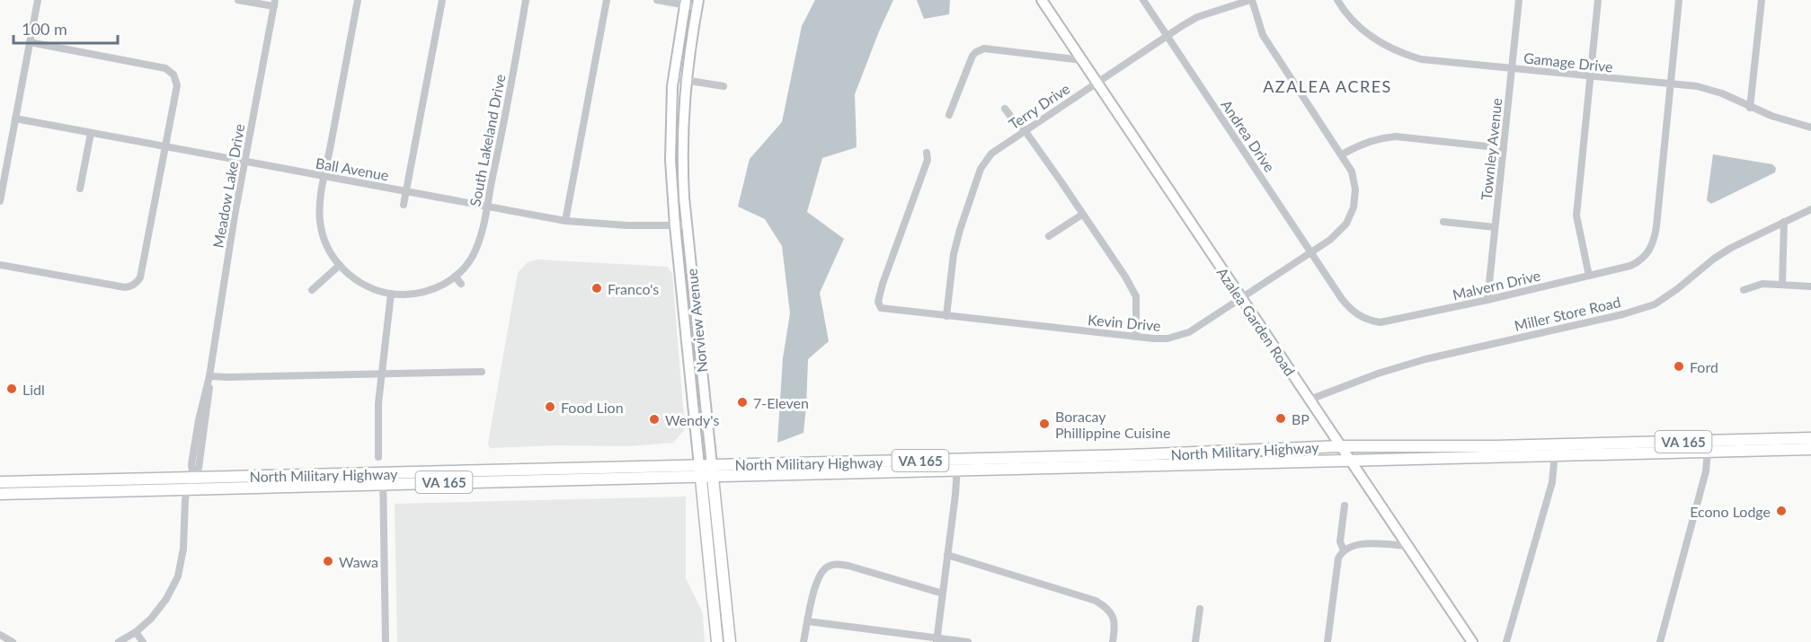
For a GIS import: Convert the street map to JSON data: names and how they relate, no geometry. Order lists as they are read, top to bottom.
{
  "streets": {
    "main road": [
      "Norview Avenue",
      "Azalea Garden Road",
      "VA 165",
      "North Military Highway"
    ],
    "street": [
      "Gamage Drive",
      "Terry Drive",
      "Andrea Drive",
      "South Lakeland Drive",
      "Townley Avenue",
      "Ball Avenue",
      "Meadow Lake Drive",
      "Malvern Drive",
      "Miller Store Road",
      "Kevin Drive"
    ]
  },
  "crossings": [
    ["Gamage Drive", "Townley Avenue"],
    ["Gamage Drive", "Malvern Drive"],
    ["Terry Drive", "Andrea Drive"],
    ["Terry Drive", "Azalea Garden Road"],
    ["Terry Drive", "Kevin Drive"],
    ["Andrea Drive", "Malvern Drive"],
    ["Andrea Drive", "Kevin Drive"],
    ["South Lakeland Drive", "Ball Avenue"],
    ["Townley Avenue", "Malvern Drive"],
    ["Ball Avenue", "Meadow Lake Drive"],
    ["Ball Avenue", "Norview Avenue"],
    ["Meadow Lake Drive", "North Military Highway"],
    ["Miller Store Road", "Azalea Garden Road"],
    ["Norview Avenue", "North Military Highway"],
    ["Azalea Garden Road", "Kevin Drive"],
    ["Azalea Garden Road", "North Military Highway"]
  ],
  "districts": ["AZALEA ACRES"],
  "places": [
    "Franco's",
    "Ford",
    "Lidl",
    "7-Eleven",
    "Food Lion",
    "BP",
    "Wendy's",
    "Boracay Phillippine Cuisine",
    "Econo Lodge",
    "Wawa"
  ],
  "scale_bar": "100 m"
}
